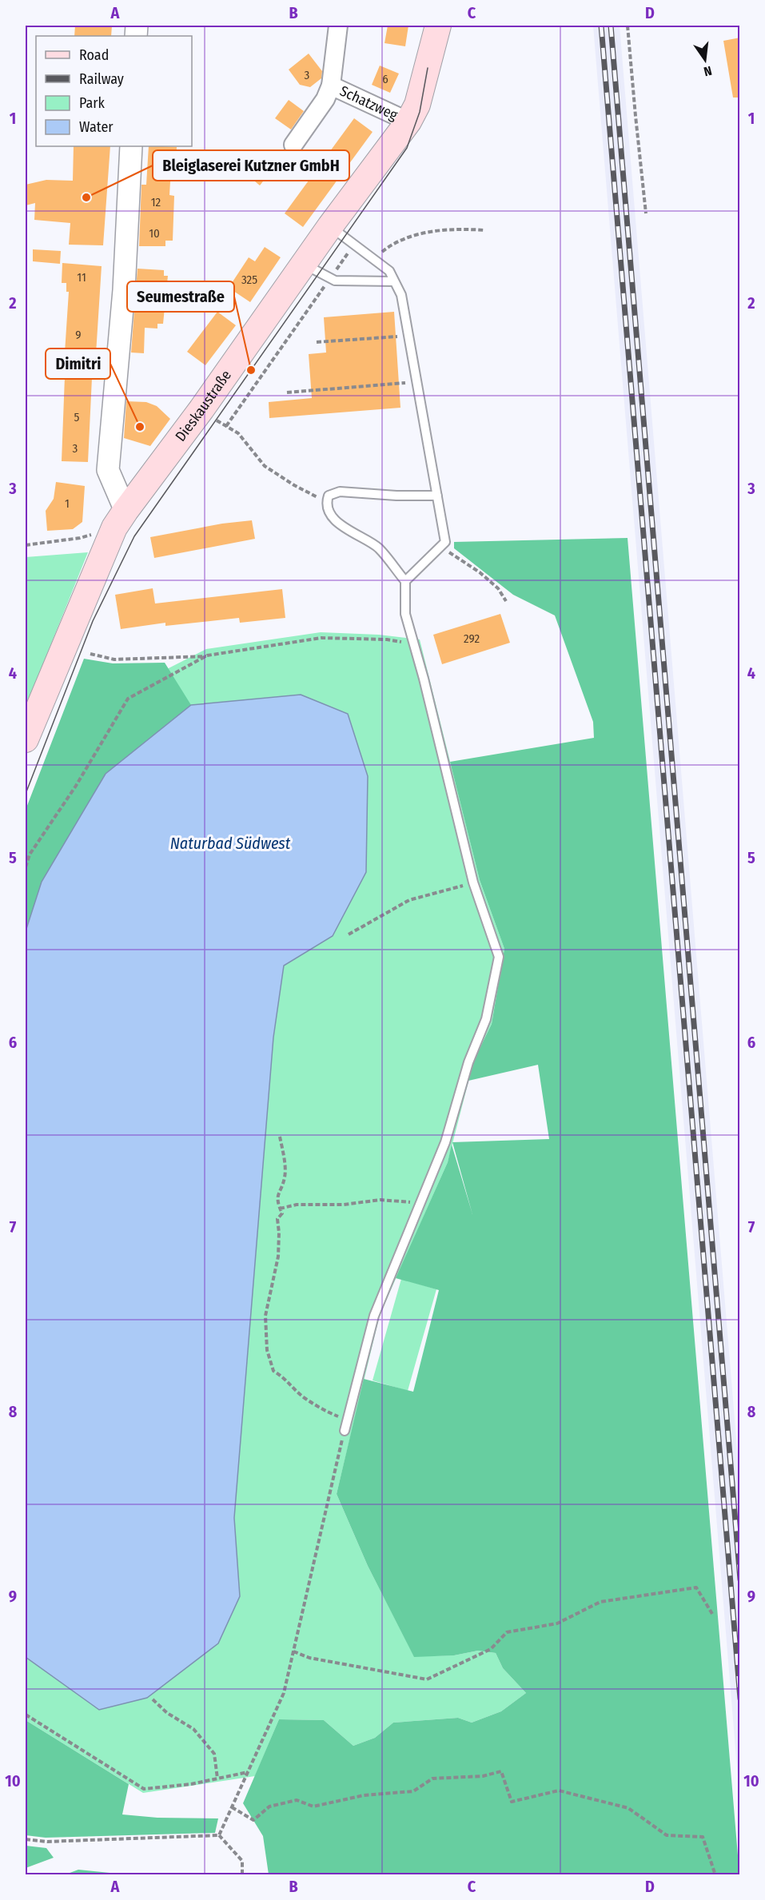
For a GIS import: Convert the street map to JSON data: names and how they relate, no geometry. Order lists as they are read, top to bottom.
{
  "streets": {
    "main road": ["Dieskaustraße"],
    "street": ["Schatzweg"]
  },
  "crossings": [
    ["Schatzweg", "Dieskaustraße"]
  ],
  "water": ["Naturbad Südwest"],
  "places": ["Bleiglaserei Kutzner GmbH", "Seumestraße", "Dimitri"],
  "house_numbers": [
    "3",
    "6",
    "12",
    "10",
    "11",
    "325",
    "9",
    "5",
    "3",
    "1",
    "292"
  ],
  "legend": [
    "Road",
    "Railway",
    "Park",
    "Water"
  ],
  "north": "bottom",
  "grid": {
    "columns": [
      "A",
      "B",
      "C",
      "D"
    ],
    "rows": [
      "1",
      "2",
      "3",
      "4",
      "5",
      "6",
      "7",
      "8",
      "9",
      "10"
    ]
  }
}
